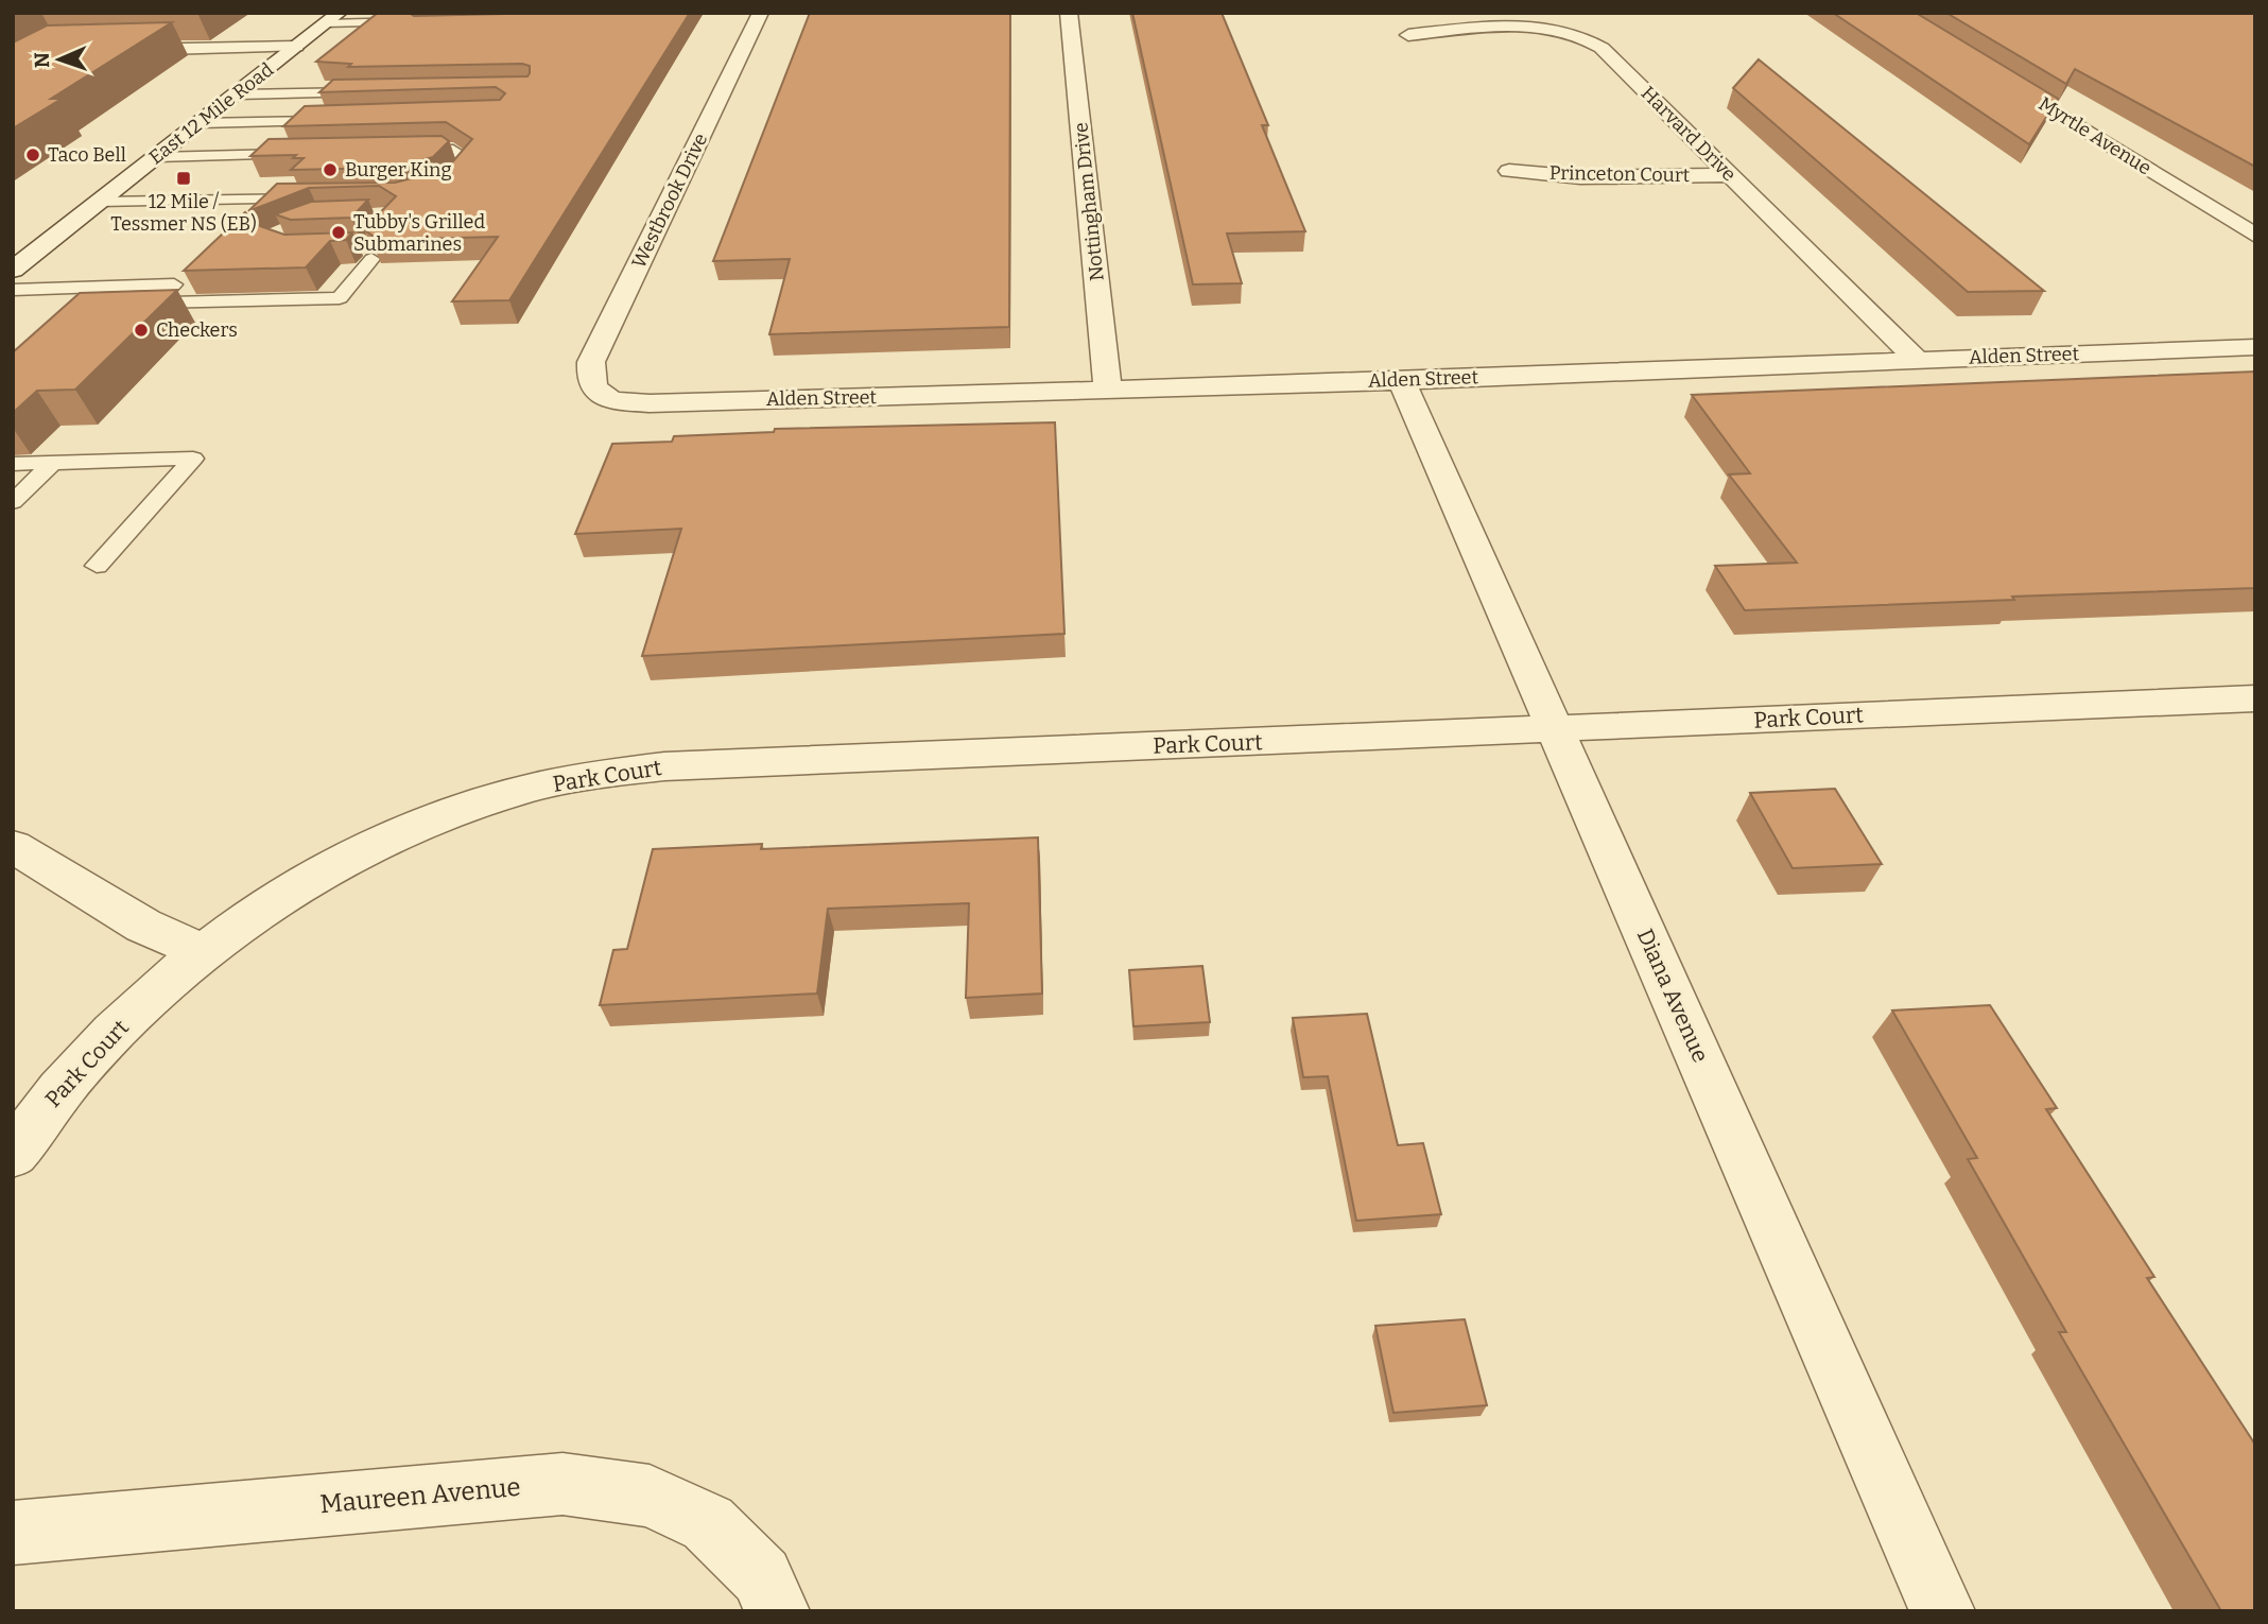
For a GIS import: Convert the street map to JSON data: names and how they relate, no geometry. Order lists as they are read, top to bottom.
{
  "streets": {
    "street": [
      "East 12 Mile Road",
      "Harvard Drive",
      "Myrtle Avenue",
      "Princeton Court",
      "Westbrook Drive",
      "Nottingham Drive",
      "Alden Street",
      "Park Court",
      "Diana Avenue",
      "Maureen Avenue"
    ]
  },
  "crossings": [
    ["Harvard Drive", "Princeton Court"],
    ["Harvard Drive", "Alden Street"],
    ["Westbrook Drive", "Alden Street"],
    ["Nottingham Drive", "Alden Street"],
    ["Alden Street", "Diana Avenue"],
    ["Park Court", "Diana Avenue"]
  ],
  "places": {
    "other": [
      "Taco Bell",
      "Burger King",
      "Tubby's Grilled Submarines",
      "Checkers"
    ],
    "transit": ["12 Mile / Tessmer NS (EB)"]
  },
  "north": "left"
}
